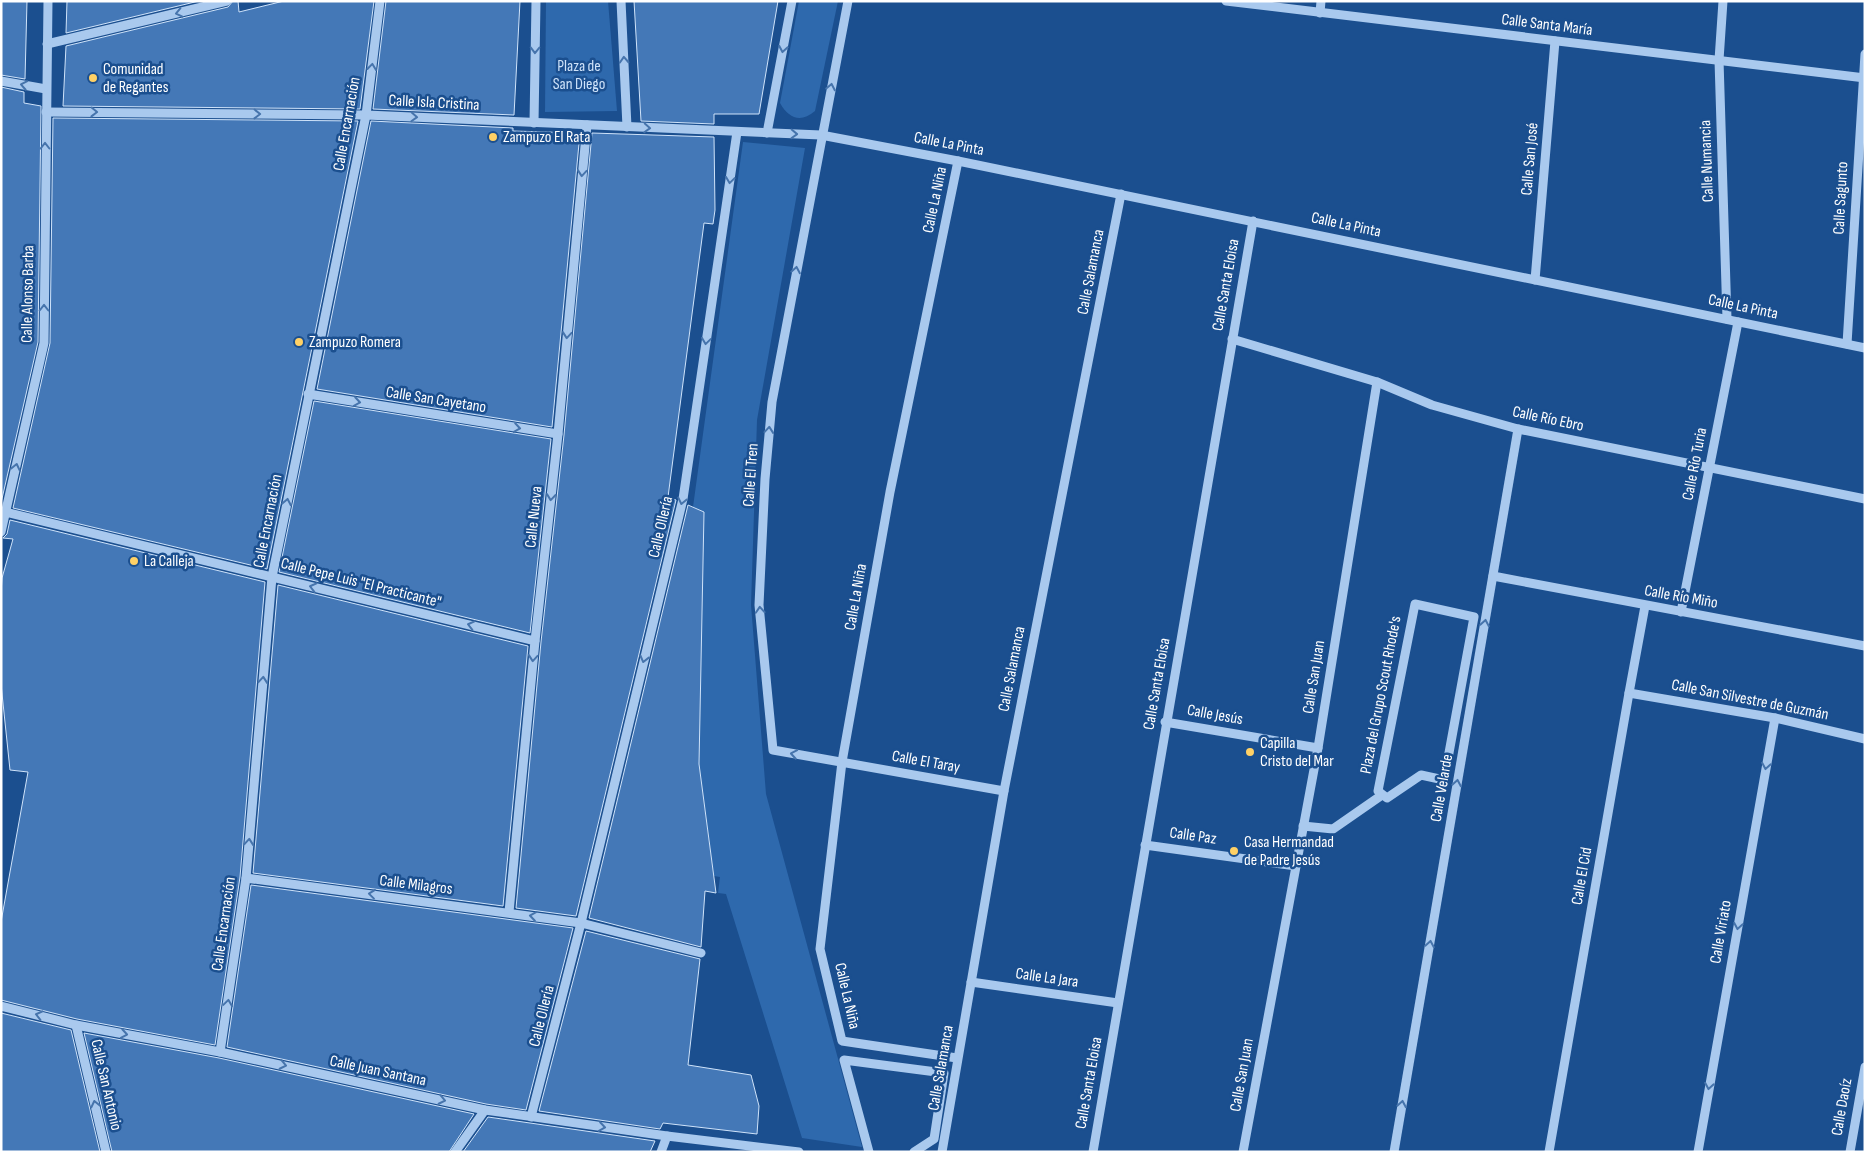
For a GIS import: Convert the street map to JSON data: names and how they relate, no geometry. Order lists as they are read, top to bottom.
{
  "streets": {
    "street": [
      "Calle Santa María",
      "Calle Isla Cristina",
      "Calle Encarnación",
      "Calle La Pinta",
      "Calle San José",
      "Calle Numancia",
      "Calle Sagunto",
      "Calle La Niña",
      "Calle Salamanca",
      "Calle Santa Eloisa",
      "Calle Alonso Barba",
      "Calle San Cayetano",
      "Calle Río Ebro",
      "Calle Río Turia",
      "Calle El Tren",
      "Calle Nueva",
      "Calle Ollería",
      "Calle Pepe Luis \"El Practicante\"",
      "Calle Río Miño",
      "Calle San Juan",
      "Plaza del Grupo Scout Rhode's",
      "Calle San Silvestre de Guzmán",
      "Calle Jesús",
      "Calle El Taray",
      "Calle Velarde",
      "Calle Paz",
      "Calle El Cid",
      "Calle Milagros",
      "Calle Viriato",
      "Calle La Jara",
      "Calle Juan Santana",
      "Calle San Antonio",
      "Calle Daoíz"
    ]
  },
  "crossings": [
    ["Calle Santa María", "Calle San José"],
    ["Calle Santa María", "Calle Numancia"],
    ["Calle Santa María", "Calle Sagunto"],
    ["Calle Isla Cristina", "Calle Encarnación"],
    ["Calle Isla Cristina", "Calle La Pinta"],
    ["Calle Isla Cristina", "Calle Alonso Barba"],
    ["Calle Isla Cristina", "Calle El Tren"],
    ["Calle Isla Cristina", "Calle Nueva"],
    ["Calle Isla Cristina", "Calle Ollería"],
    ["Calle Encarnación", "Calle San Cayetano"],
    ["Calle Encarnación", "Calle Pepe Luis \"El Practicante\""],
    ["Calle Encarnación", "Calle Milagros"],
    ["Calle Encarnación", "Calle Juan Santana"],
    ["Calle La Pinta", "Calle San José"],
    ["Calle La Pinta", "Calle Numancia"],
    ["Calle La Pinta", "Calle Sagunto"],
    ["Calle La Pinta", "Calle La Niña"],
    ["Calle La Pinta", "Calle Salamanca"],
    ["Calle La Pinta", "Calle Santa Eloisa"],
    ["Calle La Pinta", "Calle Río Turia"],
    ["Calle La Pinta", "Calle El Tren"],
    ["Calle La Niña", "Calle Salamanca"],
    ["Calle La Niña", "Calle El Tren"],
    ["Calle La Niña", "Calle El Taray"],
    ["Calle Salamanca", "Calle El Taray"],
    ["Calle Salamanca", "Calle La Jara"],
    ["Calle Santa Eloisa", "Calle Río Ebro"],
    ["Calle Santa Eloisa", "Calle Jesús"],
    ["Calle Santa Eloisa", "Calle Paz"],
    ["Calle Santa Eloisa", "Calle La Jara"],
    ["Calle Alonso Barba", "Calle Pepe Luis \"El Practicante\""],
    ["Calle San Cayetano", "Calle Nueva"],
    ["Calle Río Ebro", "Calle Río Turia"],
    ["Calle Río Ebro", "Calle San Juan"],
    ["Calle Río Ebro", "Calle Velarde"],
    ["Calle Río Turia", "Calle Río Miño"],
    ["Calle El Tren", "Calle El Taray"],
    ["Calle Nueva", "Calle Pepe Luis \"El Practicante\""],
    ["Calle Nueva", "Calle Milagros"],
    ["Calle Ollería", "Calle Milagros"],
    ["Calle Ollería", "Calle Juan Santana"],
    ["Calle Río Miño", "Calle Velarde"],
    ["Calle Río Miño", "Calle El Cid"],
    ["Calle San Juan", "Calle Jesús"],
    ["Calle San Juan", "Calle Paz"],
    ["Calle San Silvestre de Guzmán", "Calle El Cid"],
    ["Calle San Silvestre de Guzmán", "Calle Viriato"],
    ["Calle Juan Santana", "Calle San Antonio"]
  ],
  "one_way": [
    "Calle Isla Cristina",
    "Calle Encarnación",
    "Calle Alonso Barba",
    "Calle San Cayetano",
    "Calle El Tren",
    "Calle Nueva",
    "Calle Ollería",
    "Calle Pepe Luis \"El Practicante\"",
    "Calle Velarde",
    "Calle Milagros",
    "Calle Viriato",
    "Calle San Antonio"
  ],
  "parks": ["Plaza de San Diego"],
  "places": [
    "Comunidad de Regantes",
    "Zampuzo El Rata",
    "Zampuzo Romera",
    "La Calleja",
    "Capilla Cristo del Mar",
    "Casa Hermandad de Padre Jesús"
  ]
}
